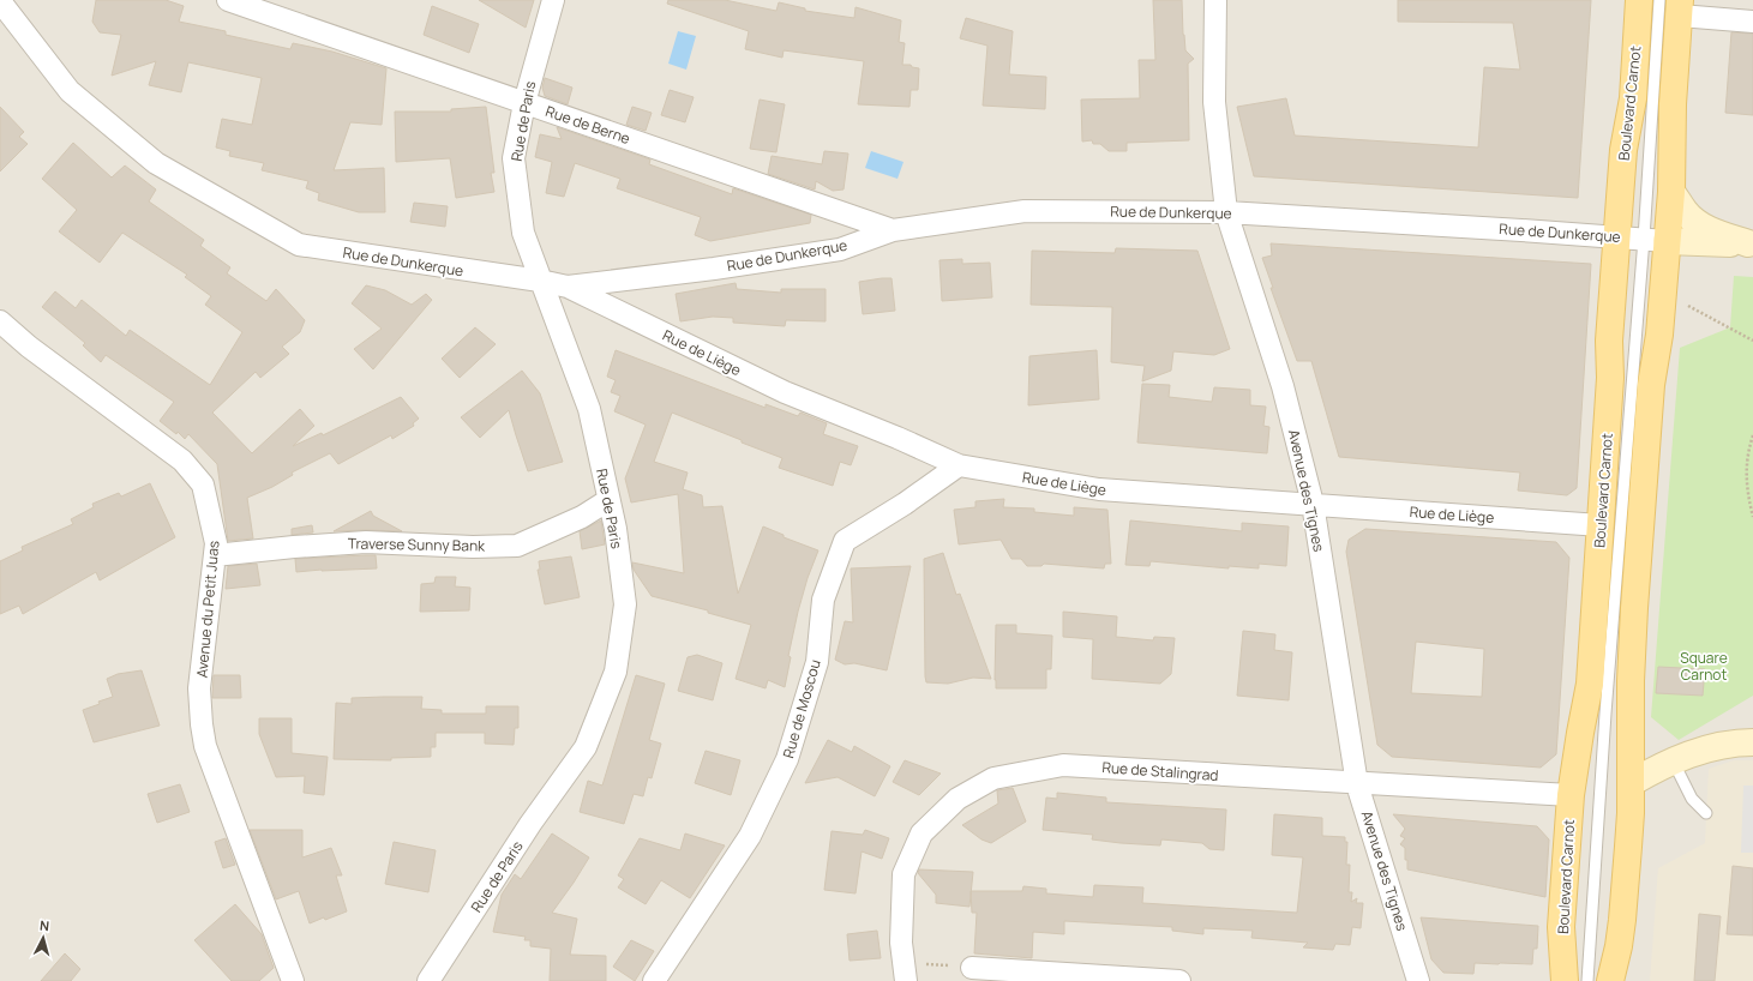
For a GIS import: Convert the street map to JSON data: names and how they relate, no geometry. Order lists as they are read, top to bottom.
{
  "streets": {
    "main road": ["Boulevard Carnot"],
    "street": [
      "Rue de Paris",
      "Rue de Berne",
      "Rue de Dunkerque",
      "Rue de Liège",
      "Avenue des Tignes",
      "Traverse Sunny Bank",
      "Avenue du Petit Juas",
      "Rue de Moscou",
      "Rue de Stalingrad"
    ]
  },
  "crossings": [
    ["Boulevard Carnot", "Rue de Dunkerque"],
    ["Boulevard Carnot", "Rue de Liège"],
    ["Boulevard Carnot", "Rue de Stalingrad"],
    ["Rue de Paris", "Rue de Berne"],
    ["Rue de Paris", "Rue de Dunkerque"],
    ["Rue de Paris", "Traverse Sunny Bank"],
    ["Rue de Berne", "Rue de Dunkerque"],
    ["Rue de Dunkerque", "Rue de Liège"],
    ["Rue de Dunkerque", "Avenue des Tignes"],
    ["Rue de Liège", "Avenue des Tignes"],
    ["Rue de Liège", "Rue de Moscou"],
    ["Avenue des Tignes", "Rue de Stalingrad"],
    ["Traverse Sunny Bank", "Avenue du Petit Juas"]
  ],
  "parks": ["Square Carnot"],
  "north": "top"
}
